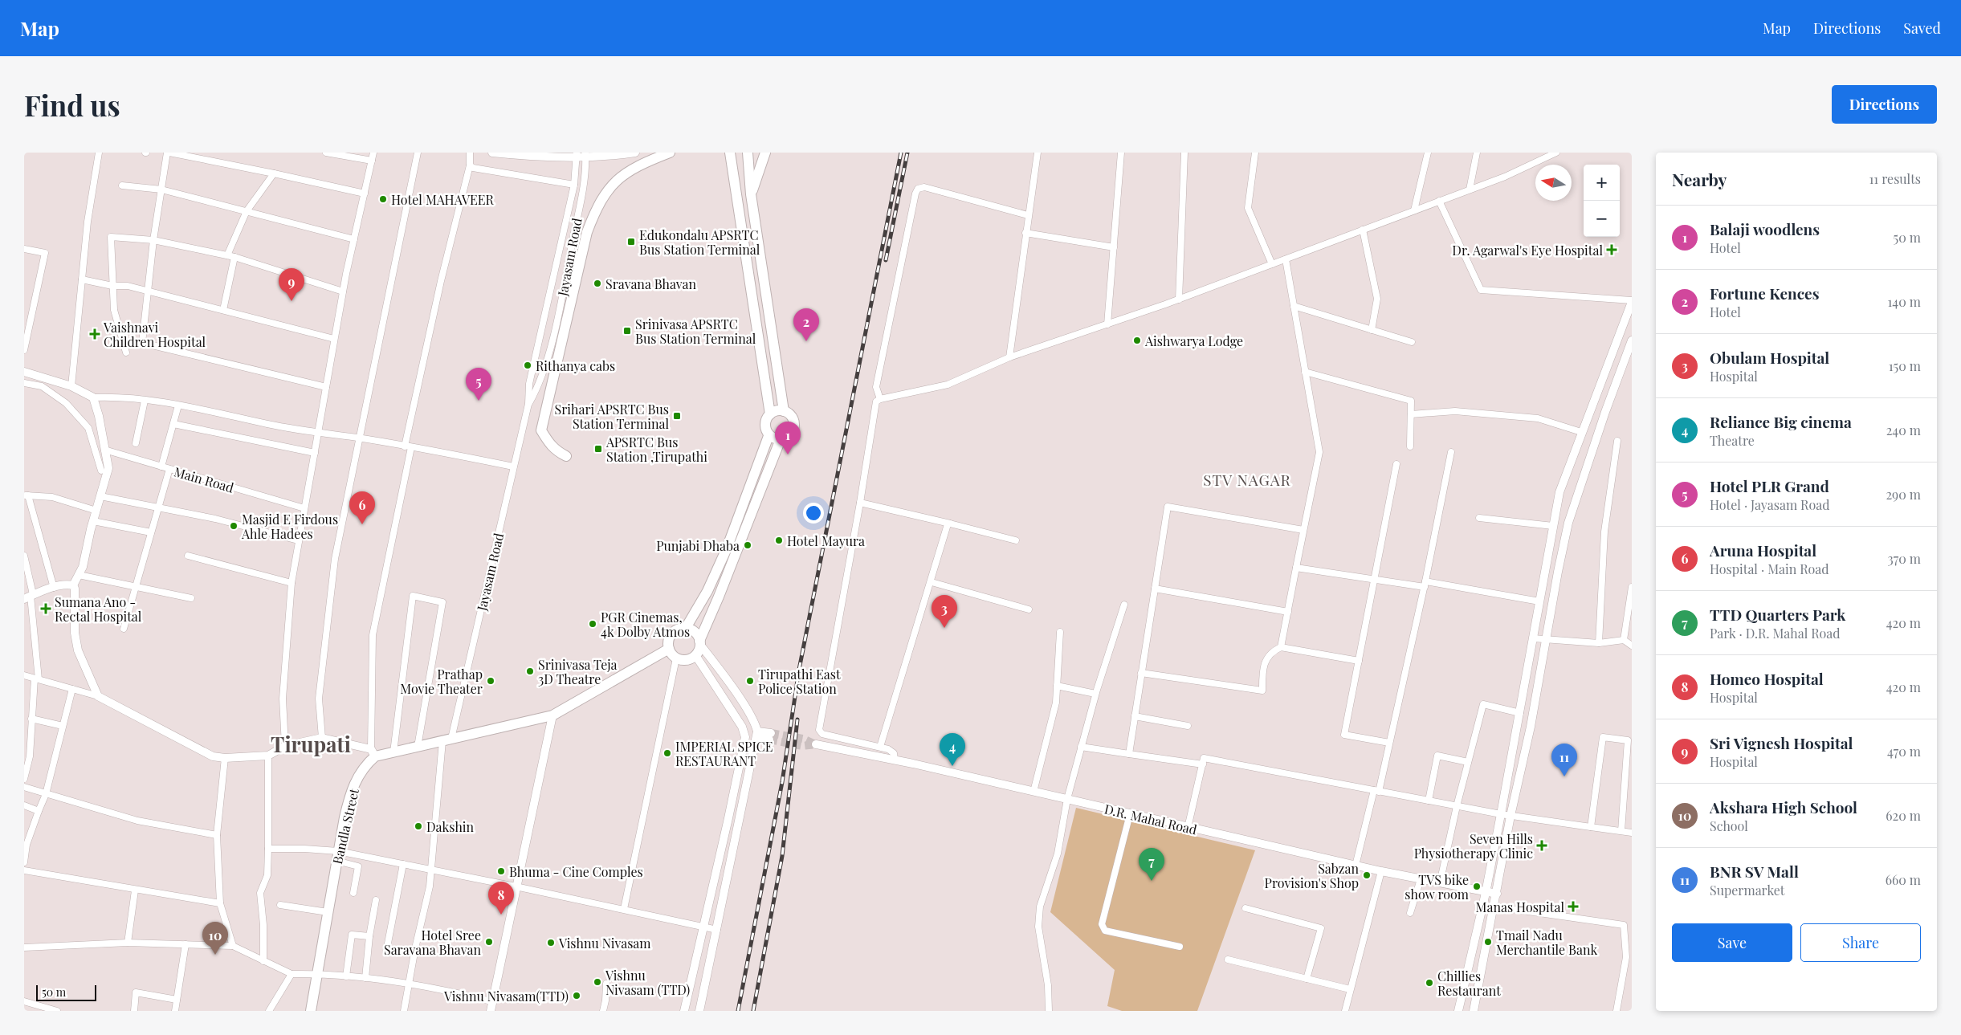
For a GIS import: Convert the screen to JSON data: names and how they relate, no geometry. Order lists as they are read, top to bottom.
{
  "streets": {
    "main road": ["Bandla Street"],
    "street": ["Jayasam Road", "Main Road", "D.R. Mahal Road"]
  },
  "districts": ["STV NAGAR", "Tirupati"],
  "places": {
    "other": [
      "Hotel MAHAVEER",
      "Sravana Bhavan",
      "Aishwarya Lodge",
      "Rithanya cabs",
      "Masjid E Firdous Ahle Hadees",
      "Hotel Mayura",
      "Punjabi Dhaba",
      "PGR Cinemas, 4k Dolby Atmos",
      "Srinivasa Teja 3D Theatre",
      "Prathap Movie Theater",
      "Tirupathi East Police Station",
      "IMPERIAL SPICE RESTAURANT",
      "Dakshin",
      "Bhuma - Cine Comples",
      "Sabzan Provision's Shop",
      "TVS bike show room",
      "Hotel Sree Saravana Bhavan",
      "Tmail Nadu Merchantile Bank",
      "Vishnu Nivasam",
      "Vishnu Nivasam (TTD)",
      "Chillies Restaurant",
      "Vishnu Nivasam(TTD)"
    ],
    "transit": [
      "Edukondalu APSRTC Bus Station Terminal",
      "Srinivasa APSRTC Bus Station Terminal",
      "Srihari APSRTC Bus Station Terminal",
      "APSRTC Bus Station ,Tirupathi"
    ],
    "health": [
      "Dr. Agarwal's Eye Hospital",
      "Vaishnavi Children Hospital",
      "Sumana Ano - Rectal Hospital",
      "Seven Hills Physiotherapy Clinic",
      "Manas Hospital"
    ]
  },
  "scale_bar": "50 m",
  "north": "left",
  "page": {
    "header": "Map",
    "nav": ["Map", "Directions", "Saved"],
    "buttons": [
      "Directions",
      ["Save", "Share"]
    ],
    "title": "Find us",
    "heading": ["Nearby", "11 results"],
    "map_buttons": ["+", "−"],
    "list": [
      {
        "mark": "1",
        "name": "Balaji woodlens",
        "note": "Hotel",
        "value": "50 m"
      },
      {
        "mark": "2",
        "name": "Fortune Kences",
        "note": "Hotel",
        "value": "140 m"
      },
      {
        "mark": "3",
        "name": "Obulam Hospital",
        "note": "Hospital",
        "value": "150 m"
      },
      {
        "mark": "4",
        "name": "Reliance Big cinema",
        "note": "Theatre",
        "value": "240 m"
      },
      {
        "mark": "5",
        "name": "Hotel PLR Grand",
        "note": "Hotel · Jayasam Road",
        "value": "290 m"
      },
      {
        "mark": "6",
        "name": "Aruna Hospital",
        "note": "Hospital · Main Road",
        "value": "370 m"
      },
      {
        "mark": "7",
        "name": "TTD Quarters Park",
        "note": "Park · D.R. Mahal Road",
        "value": "420 m"
      },
      {
        "mark": "8",
        "name": "Homeo Hospital",
        "note": "Hospital",
        "value": "420 m"
      },
      {
        "mark": "9",
        "name": "Sri Vignesh Hospital",
        "note": "Hospital",
        "value": "470 m"
      },
      {
        "mark": "10",
        "name": "Akshara High School",
        "note": "School",
        "value": "620 m"
      },
      {
        "mark": "11",
        "name": "BNR SV Mall",
        "note": "Supermarket",
        "value": "660 m"
      }
    ],
    "pins": [
      "9",
      "2",
      "5",
      "1",
      "6",
      "3",
      "4",
      "11",
      "7",
      "8",
      "10"
    ],
    "scale": "50 m"
  }
}
